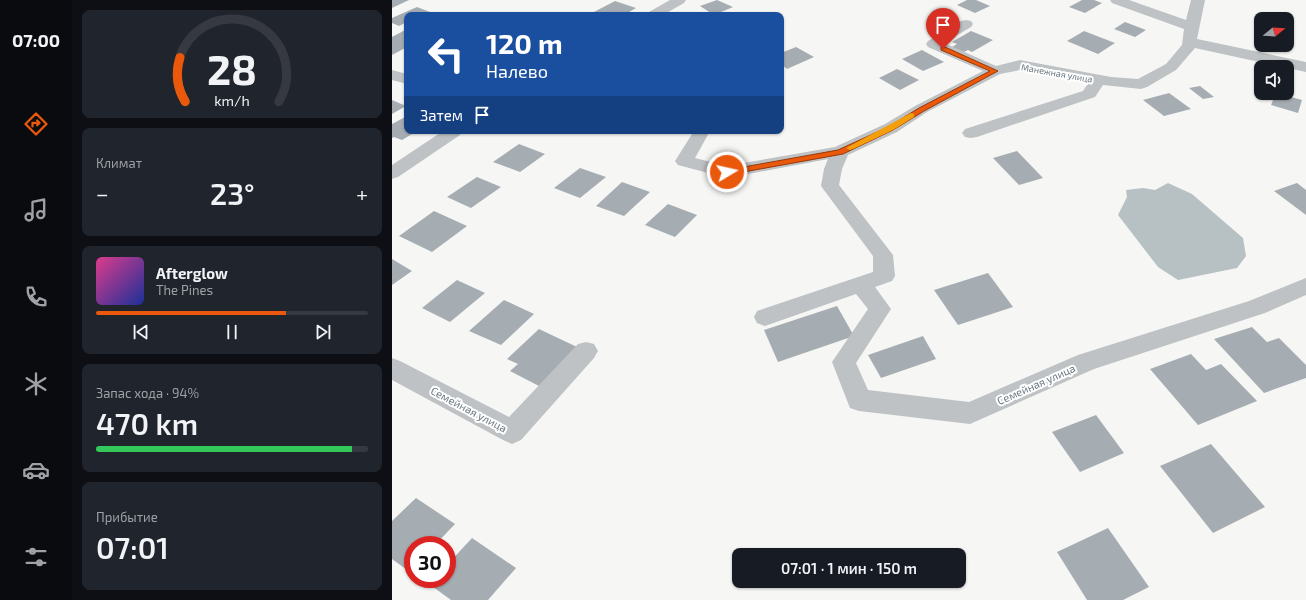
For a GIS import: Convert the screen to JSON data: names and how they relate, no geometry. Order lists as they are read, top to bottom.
{
  "streets": {
    "street": ["Манежная улица", "Семейная улица"]
  },
  "north": "right",
  "page": {
    "tabs": "07:00",
    "turn": ["120 m", "Налево"],
    "then": "Затем",
    "tile": [
      "Климат",
      ["Запас хода · 94%", "470 km"],
      ["Прибытие", "07:01"]
    ],
    "heat": ["−", "23°", "+"],
    "song": ["Afterglow", "The Pines"],
    "limit": "30",
    "trip": "07:01 · 1 мин · 150 m",
    "gauge": ["28", "km/h"]
  }
}
